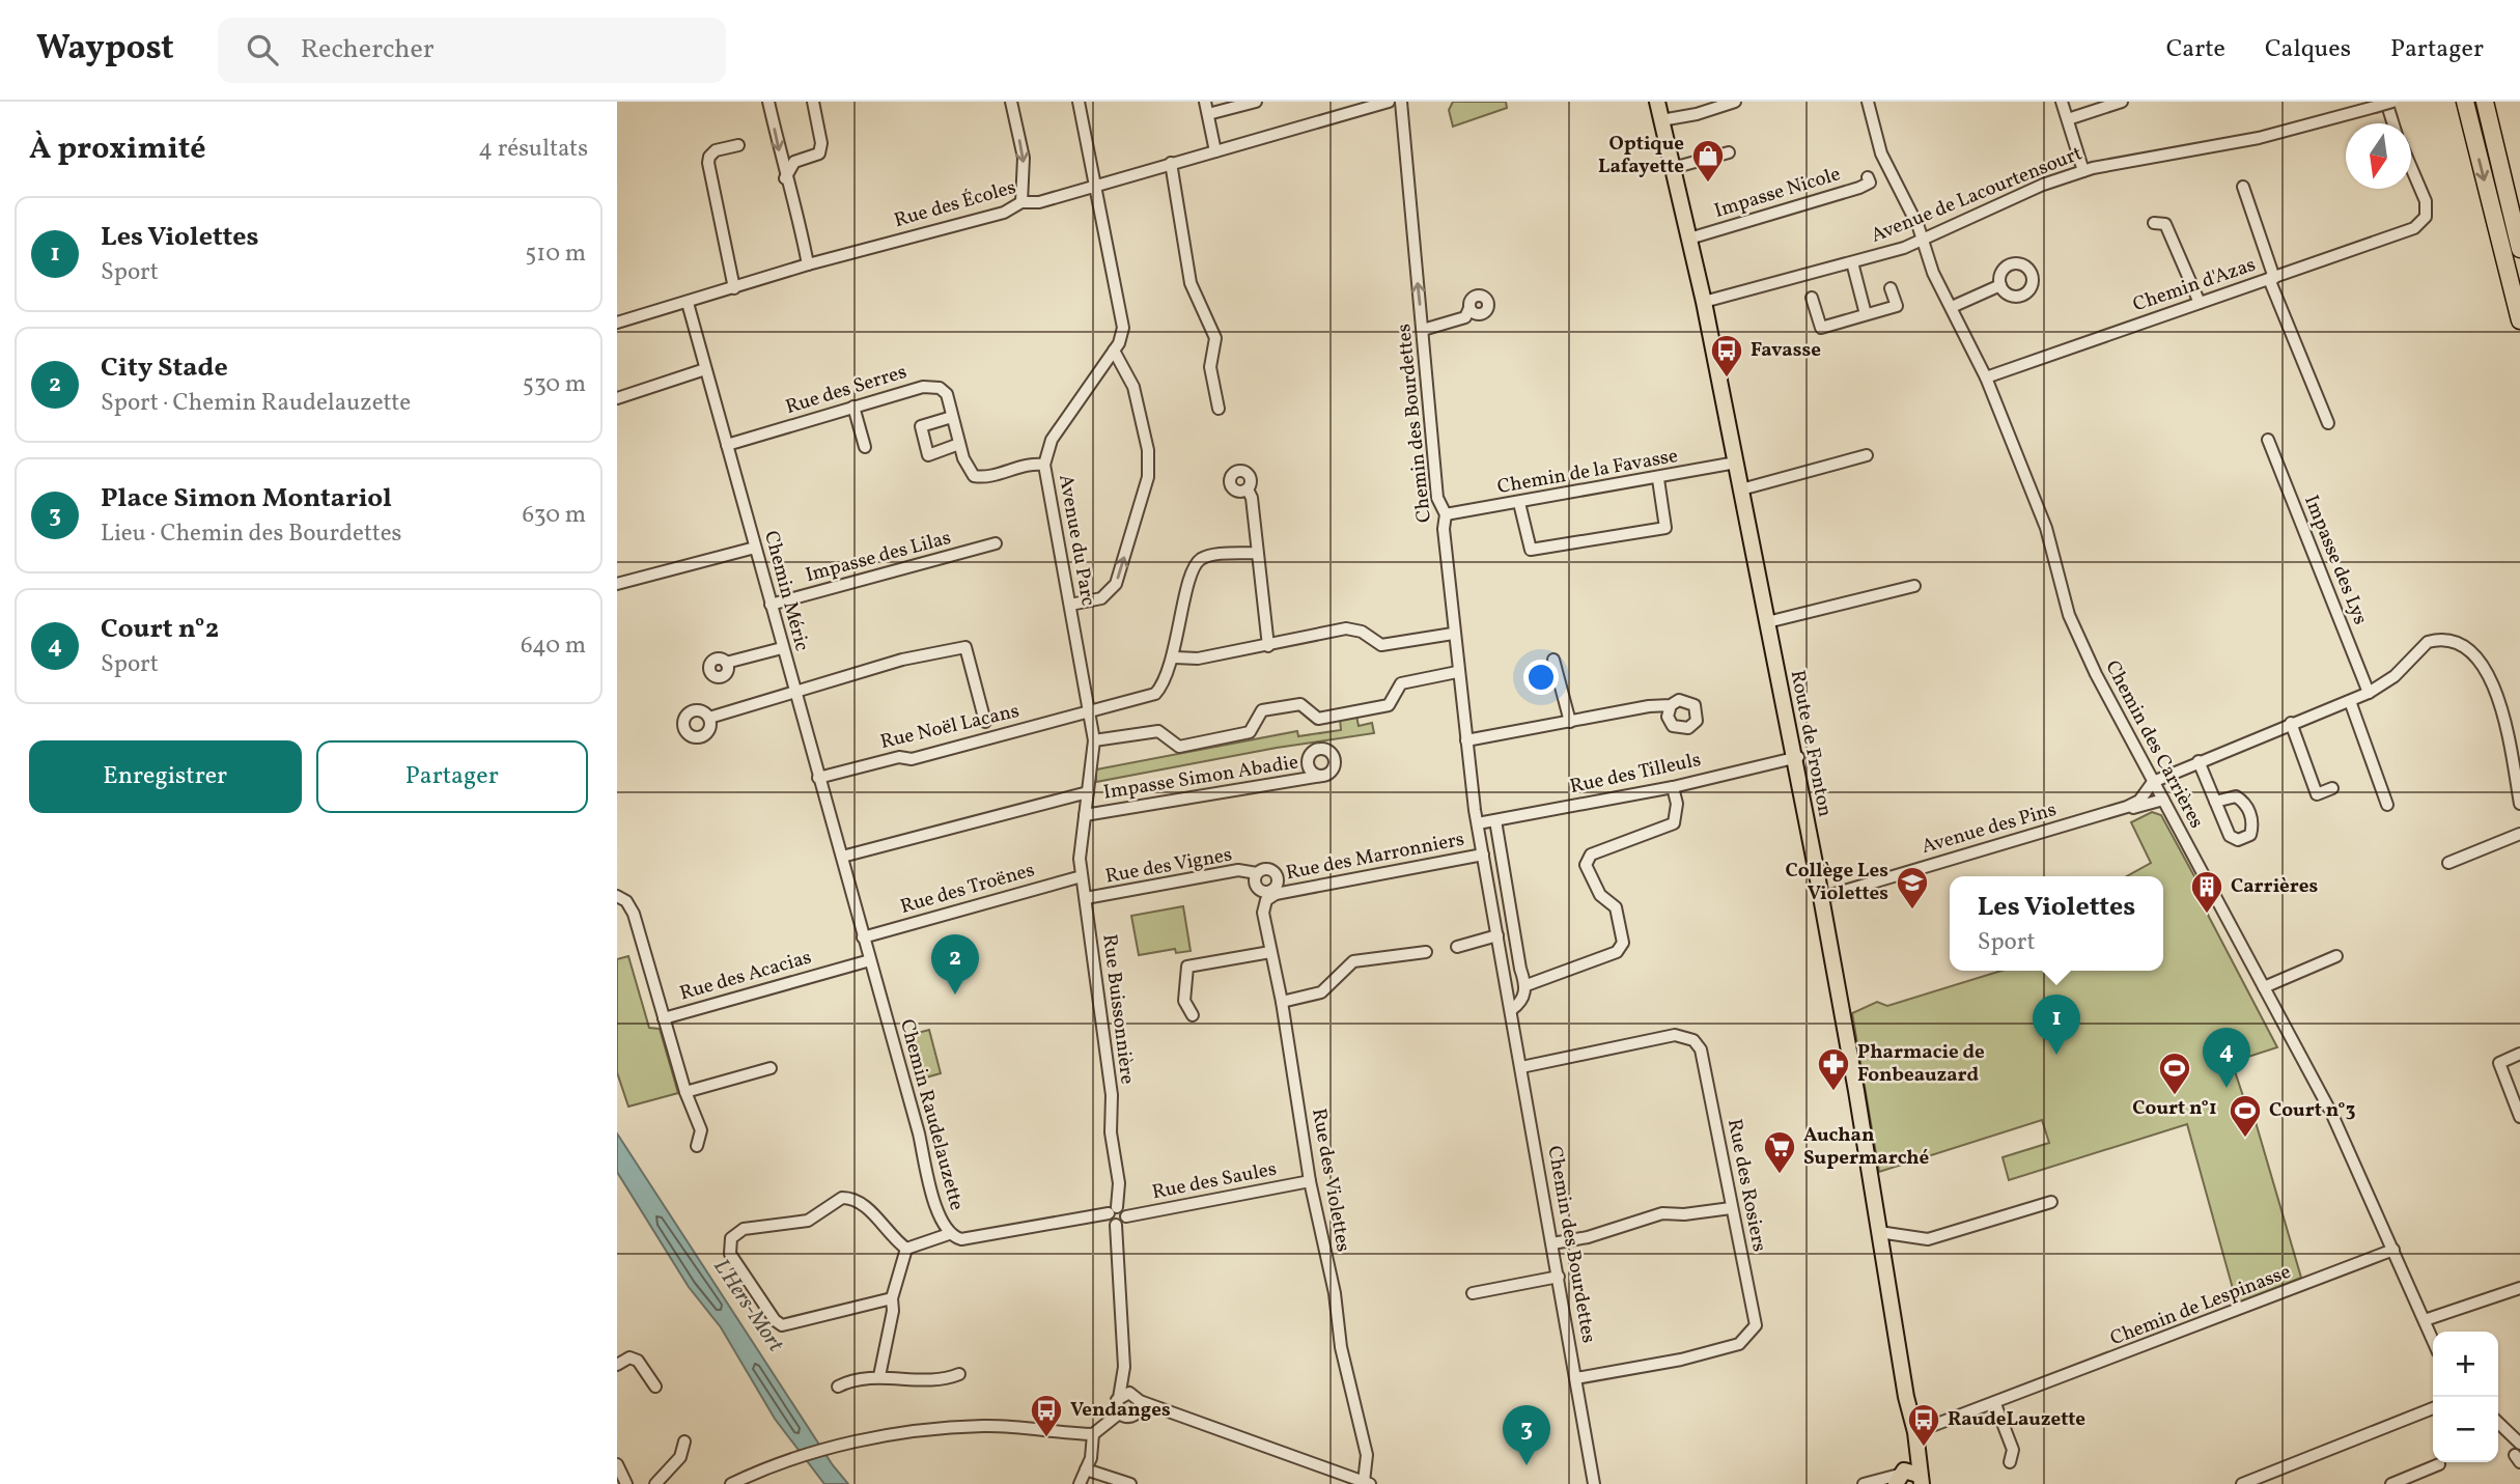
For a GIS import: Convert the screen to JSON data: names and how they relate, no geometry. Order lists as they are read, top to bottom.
{
  "streets": {
    "main road": ["Route de Fronton"],
    "street": [
      "Impasse Nicole",
      "Avenue de Lacourtensourt",
      "Rue des Écoles",
      "Chemin d'Azas",
      "Rue des Serres",
      "Chemin des Bourdettes",
      "Chemin de la Favasse",
      "Avenue du Parc",
      "Impasse des Lilas",
      "Impasse des Lys",
      "Chemin Méric",
      "Rue Noël Lacans",
      "Chemin des Carrières",
      "Rue des Tilleuls",
      "Impasse Simon Abadie",
      "Avenue des Pins",
      "Rue des Marronniers",
      "Rue des Vignes",
      "Rue des Troënes",
      "Rue des Acacias",
      "Rue Buissonnière",
      "Chemin Raudelauzette",
      "Rue des Violettes",
      "Rue des Saules",
      "Rue des Rosiers",
      "Chemin de Lespinasse"
    ]
  },
  "crossings": [
    ["Impasse Nicole", "Route de Fronton"],
    ["Avenue de Lacourtensourt", "Route de Fronton"],
    ["Avenue de Lacourtensourt", "Chemin des Carrières"],
    ["Rue des Écoles", "Avenue du Parc"],
    ["Rue des Écoles", "Chemin Méric"],
    ["Chemin d'Azas", "Chemin des Carrières"],
    ["Rue des Serres", "Avenue du Parc"],
    ["Rue des Serres", "Chemin Méric"],
    ["Chemin des Bourdettes", "Chemin de la Favasse"],
    ["Chemin des Bourdettes", "Rue des Tilleuls"],
    ["Chemin des Bourdettes", "Rue des Marronniers"],
    ["Chemin des Bourdettes", "Rue des Rosiers"],
    ["Chemin de la Favasse", "Route de Fronton"],
    ["Avenue du Parc", "Rue Noël Lacans"],
    ["Avenue du Parc", "Impasse Simon Abadie"],
    ["Avenue du Parc", "Rue Buissonnière"],
    ["Impasse des Lilas", "Chemin Méric"],
    ["Impasse des Lys", "Avenue des Pins"],
    ["Chemin Méric", "Rue Noël Lacans"],
    ["Chemin Méric", "Chemin Raudelauzette"],
    ["Route de Fronton", "Rue des Tilleuls"],
    ["Route de Fronton", "Avenue des Pins"],
    ["Chemin des Carrières", "Avenue des Pins"],
    ["Chemin des Carrières", "Chemin de Lespinasse"],
    ["Impasse Simon Abadie", "Rue Buissonnière"],
    ["Rue des Marronniers", "Rue des Vignes"],
    ["Rue des Marronniers", "Rue des Violettes"],
    ["Rue des Vignes", "Rue Buissonnière"],
    ["Rue des Vignes", "Rue des Violettes"],
    ["Rue des Troënes", "Rue Buissonnière"],
    ["Rue des Troënes", "Chemin Raudelauzette"],
    ["Rue des Acacias", "Chemin Raudelauzette"],
    ["Rue Buissonnière", "Chemin Raudelauzette"],
    ["Rue Buissonnière", "Rue des Saules"],
    ["Chemin Raudelauzette", "Rue des Saules"],
    ["Rue des Violettes", "Rue des Saules"]
  ],
  "water": ["L'Hers-Mort"],
  "places": {
    "shop": ["Optique Lafayette"],
    "bus stop": ["Favasse", "Vendanges", "RaudeLauzette"],
    "school or university": ["Collège Les Violettes"],
    "building": ["Carrières"],
    "pharmacy": ["Pharmacie de Fonbeauzard"],
    "sports": ["Court n°1", "Court n°3"],
    "supermarket": ["Auchan Supermarché"]
  },
  "north": "bottom",
  "page": {
    "header": "Waypost",
    "search": "Rechercher",
    "nav": ["Carte", "Calques", "Partager"],
    "heading": ["À proximité", "4 résultats"],
    "list": [
      {
        "mark": "1",
        "name": "Les Violettes",
        "note": "Sport",
        "value": "510 m"
      },
      {
        "mark": "2",
        "name": "City Stade",
        "note": "Sport · Chemin Raudelauzette",
        "value": "530 m"
      },
      {
        "mark": "3",
        "name": "Place Simon Montariol",
        "note": "Lieu · Chemin des Bourdettes",
        "value": "630 m"
      },
      {
        "mark": "4",
        "name": "Court n°2",
        "note": "Sport",
        "value": "640 m"
      }
    ],
    "buttons": ["Enregistrer", "Partager"],
    "popup": ["Les Violettes", "Sport"],
    "pins": [
      "2",
      "1",
      "4",
      "3"
    ],
    "map_buttons": ["+", "−"]
  }
}
